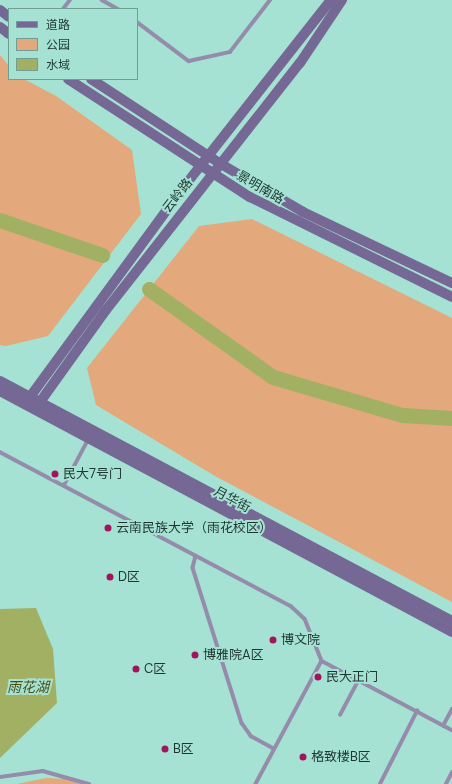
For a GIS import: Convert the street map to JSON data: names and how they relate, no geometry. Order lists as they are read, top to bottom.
{
  "streets": {
    "street": ["景明南路", "云岭路", "月华街"]
  },
  "crossings": [
    ["景明南路", "云岭路"],
    ["云岭路", "月华街"]
  ],
  "water": ["雨花湖"],
  "places": [
    "民大7号门",
    "云南民族大学（雨花校区）",
    "D区",
    "博文院",
    "博雅院A区",
    "C区",
    "民大正门",
    "B区",
    "格致楼B区"
  ],
  "legend": ["道路", "公园", "水域"]
}
